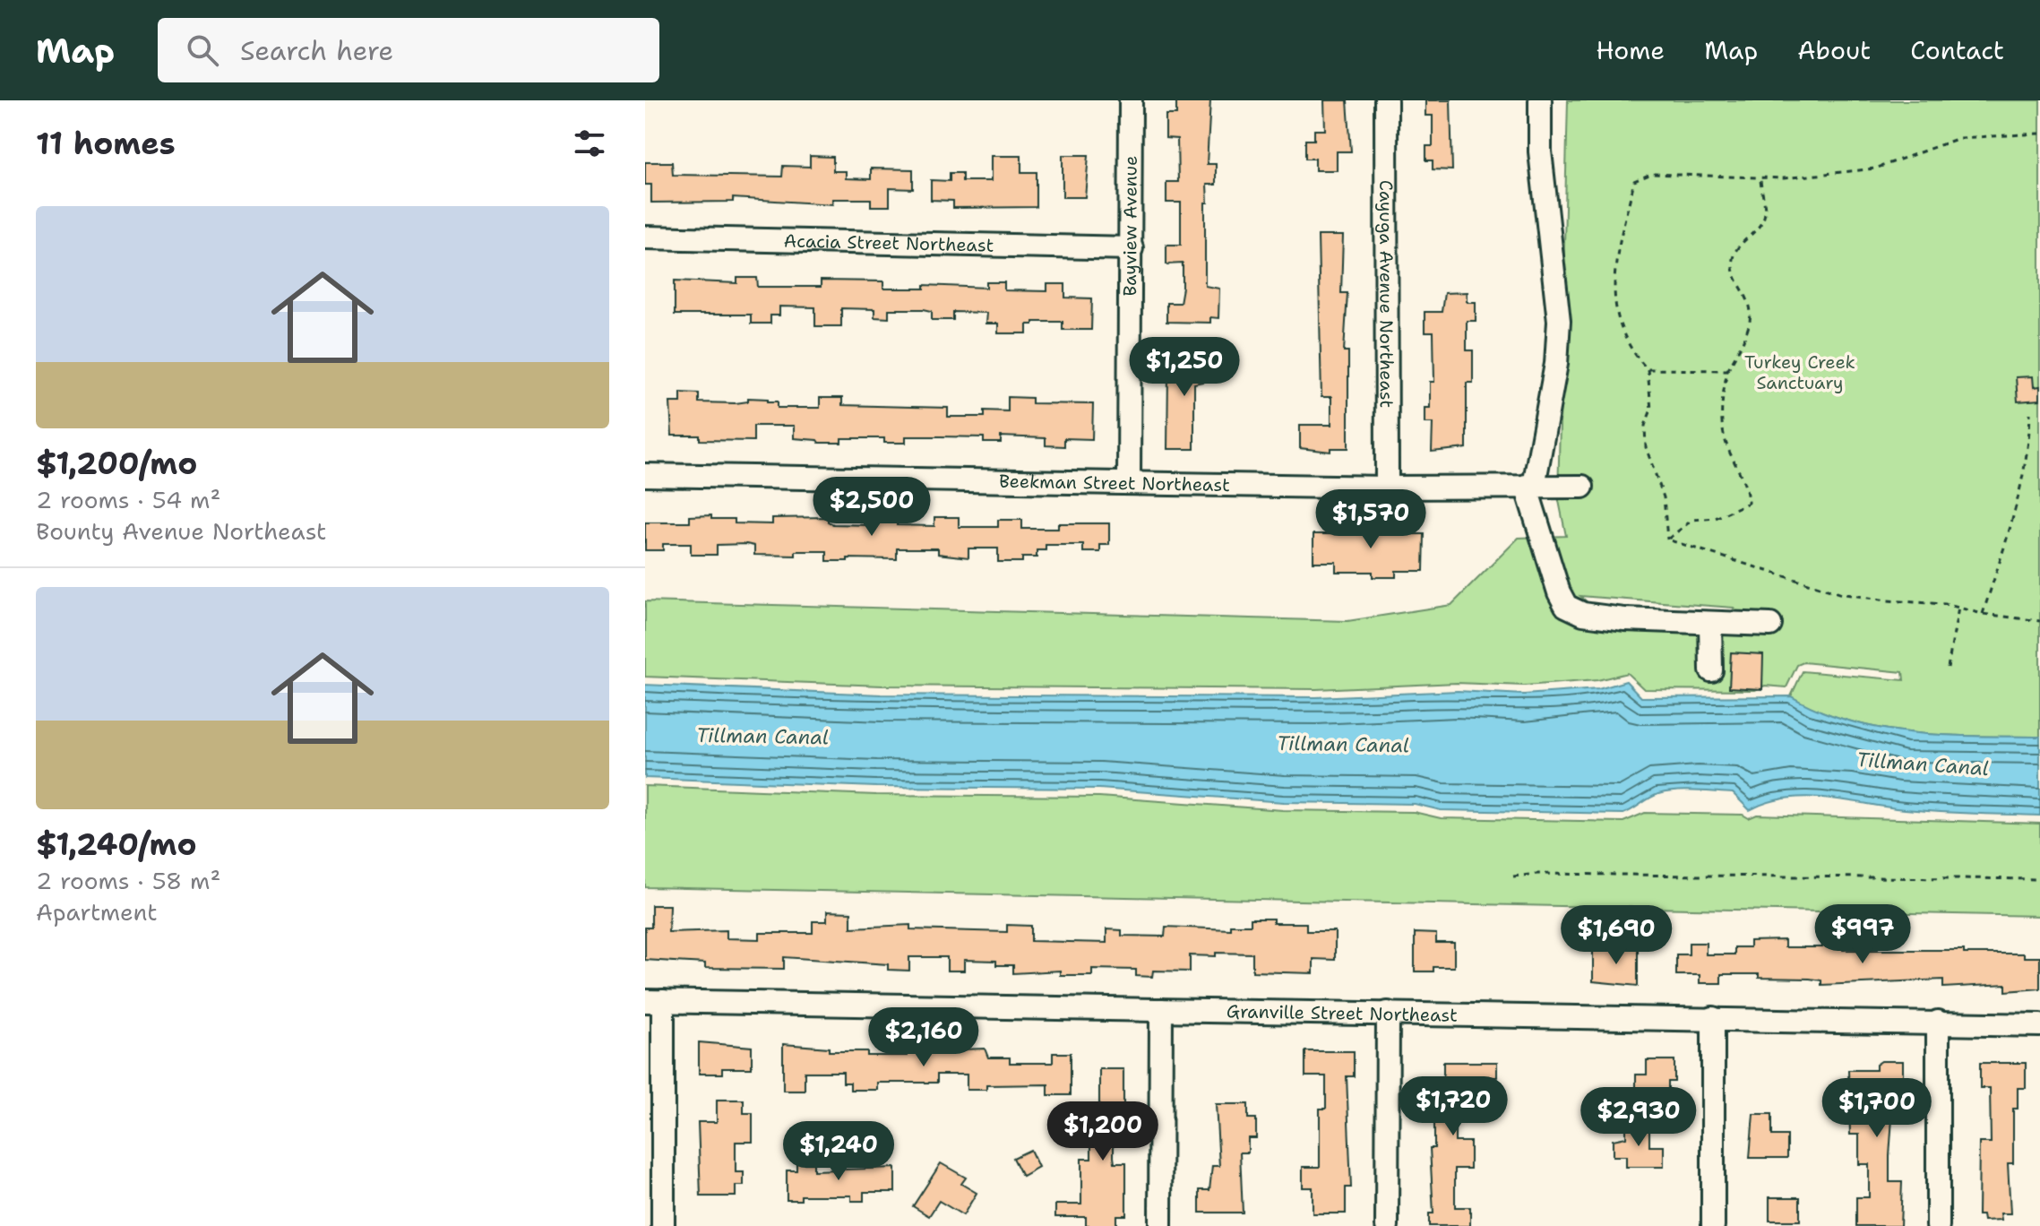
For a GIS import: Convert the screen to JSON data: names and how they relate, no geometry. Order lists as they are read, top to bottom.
{
  "streets": {
    "street": [
      "Bayview Avenue",
      "Acacia Street Northeast",
      "Cayuga Avenue Northeast",
      "Beekman Street Northeast",
      "Granville Street Northeast"
    ]
  },
  "crossings": [
    ["Bayview Avenue", "Acacia Street Northeast"],
    ["Bayview Avenue", "Beekman Street Northeast"],
    ["Cayuga Avenue Northeast", "Beekman Street Northeast"]
  ],
  "water": ["Tillman Canal"],
  "parks": ["Turkey Creek Sanctuary"],
  "page": {
    "header": "Map",
    "search": "Search here",
    "nav": [
      "Home",
      "Map",
      "About",
      "Contact"
    ],
    "heading": "11 homes",
    "list": [
      {
        "name": "$1,200/mo",
        "note": "2 rooms · 54 m² · Bounty Avenue Northeast"
      },
      {
        "name": "$1,240/mo",
        "note": "2 rooms · 58 m² · Apartment"
      }
    ],
    "price": [
      "$1,250",
      "$2,500",
      "$1,570",
      "$997",
      "$1,690",
      "$2,160",
      "$1,720",
      "$1,700",
      "$2,930",
      "$1,200",
      "$1,240"
    ]
  }
}
